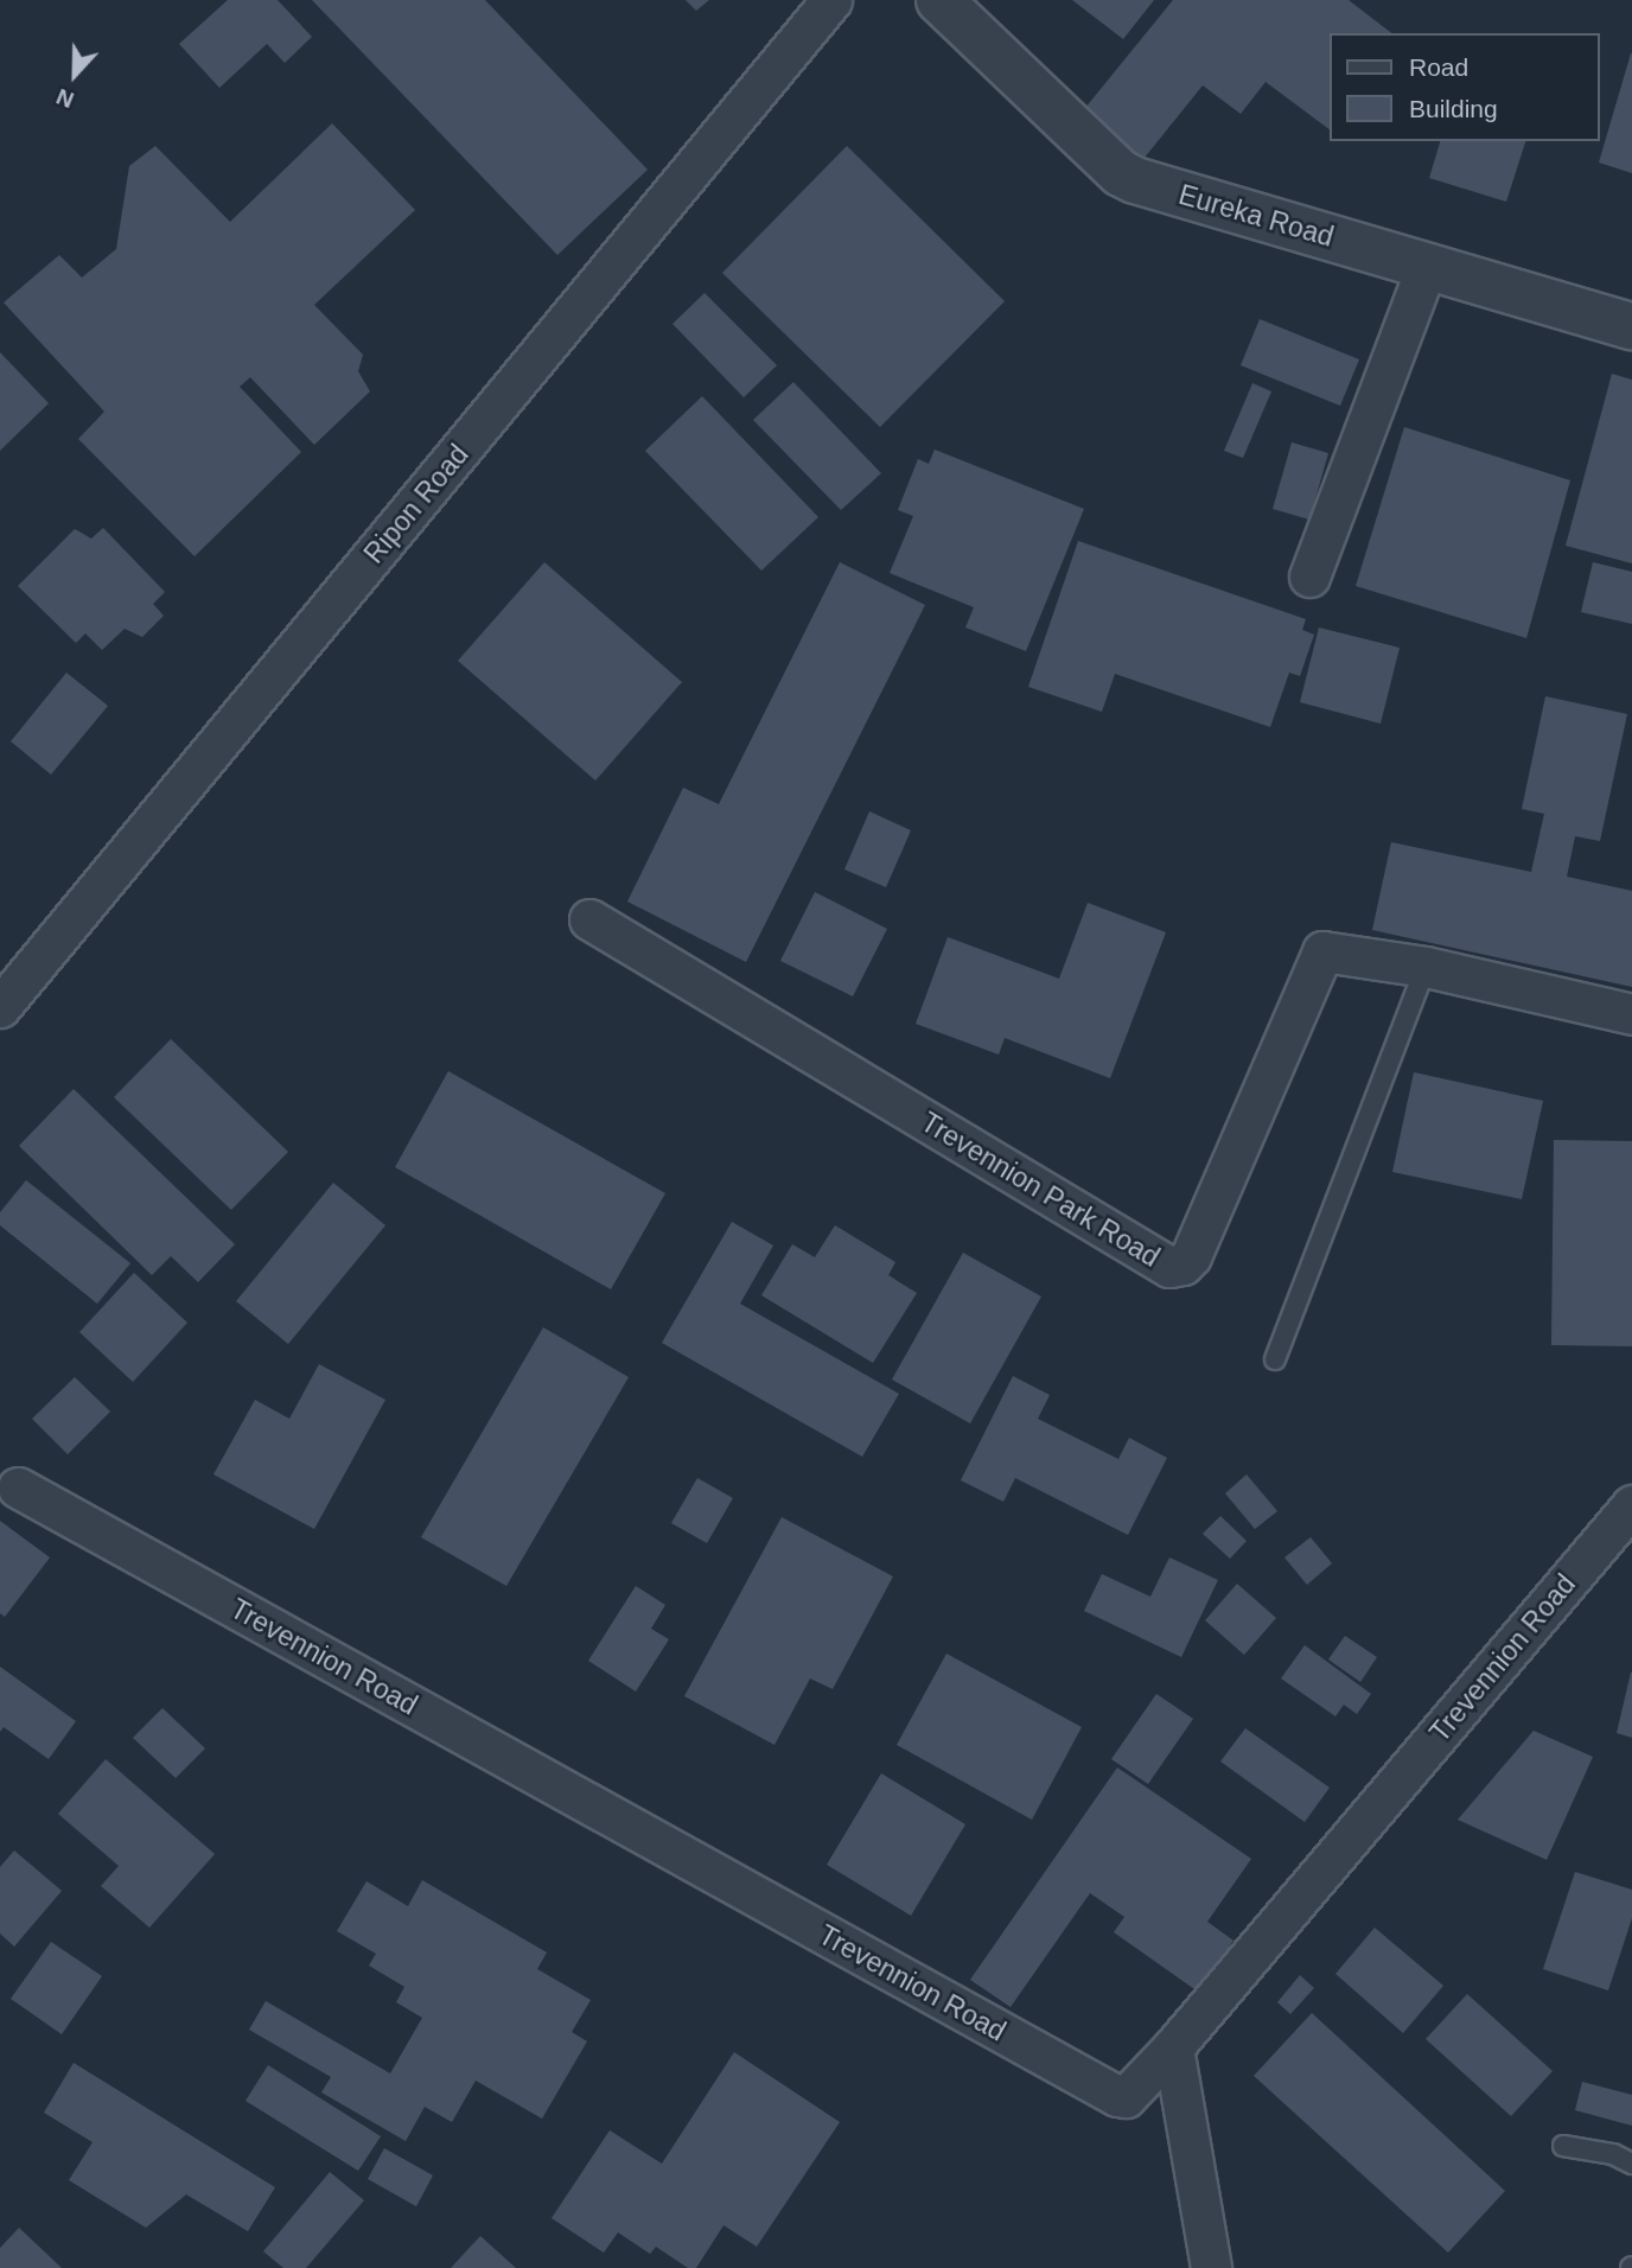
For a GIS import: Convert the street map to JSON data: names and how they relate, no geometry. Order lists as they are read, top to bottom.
{
  "streets": {
    "street": [
      "Eureka Road",
      "Ripon Road",
      "Trevennion Park Road",
      "Trevennion Road"
    ]
  },
  "legend": ["Road", "Building"],
  "north": "bottom"
}
